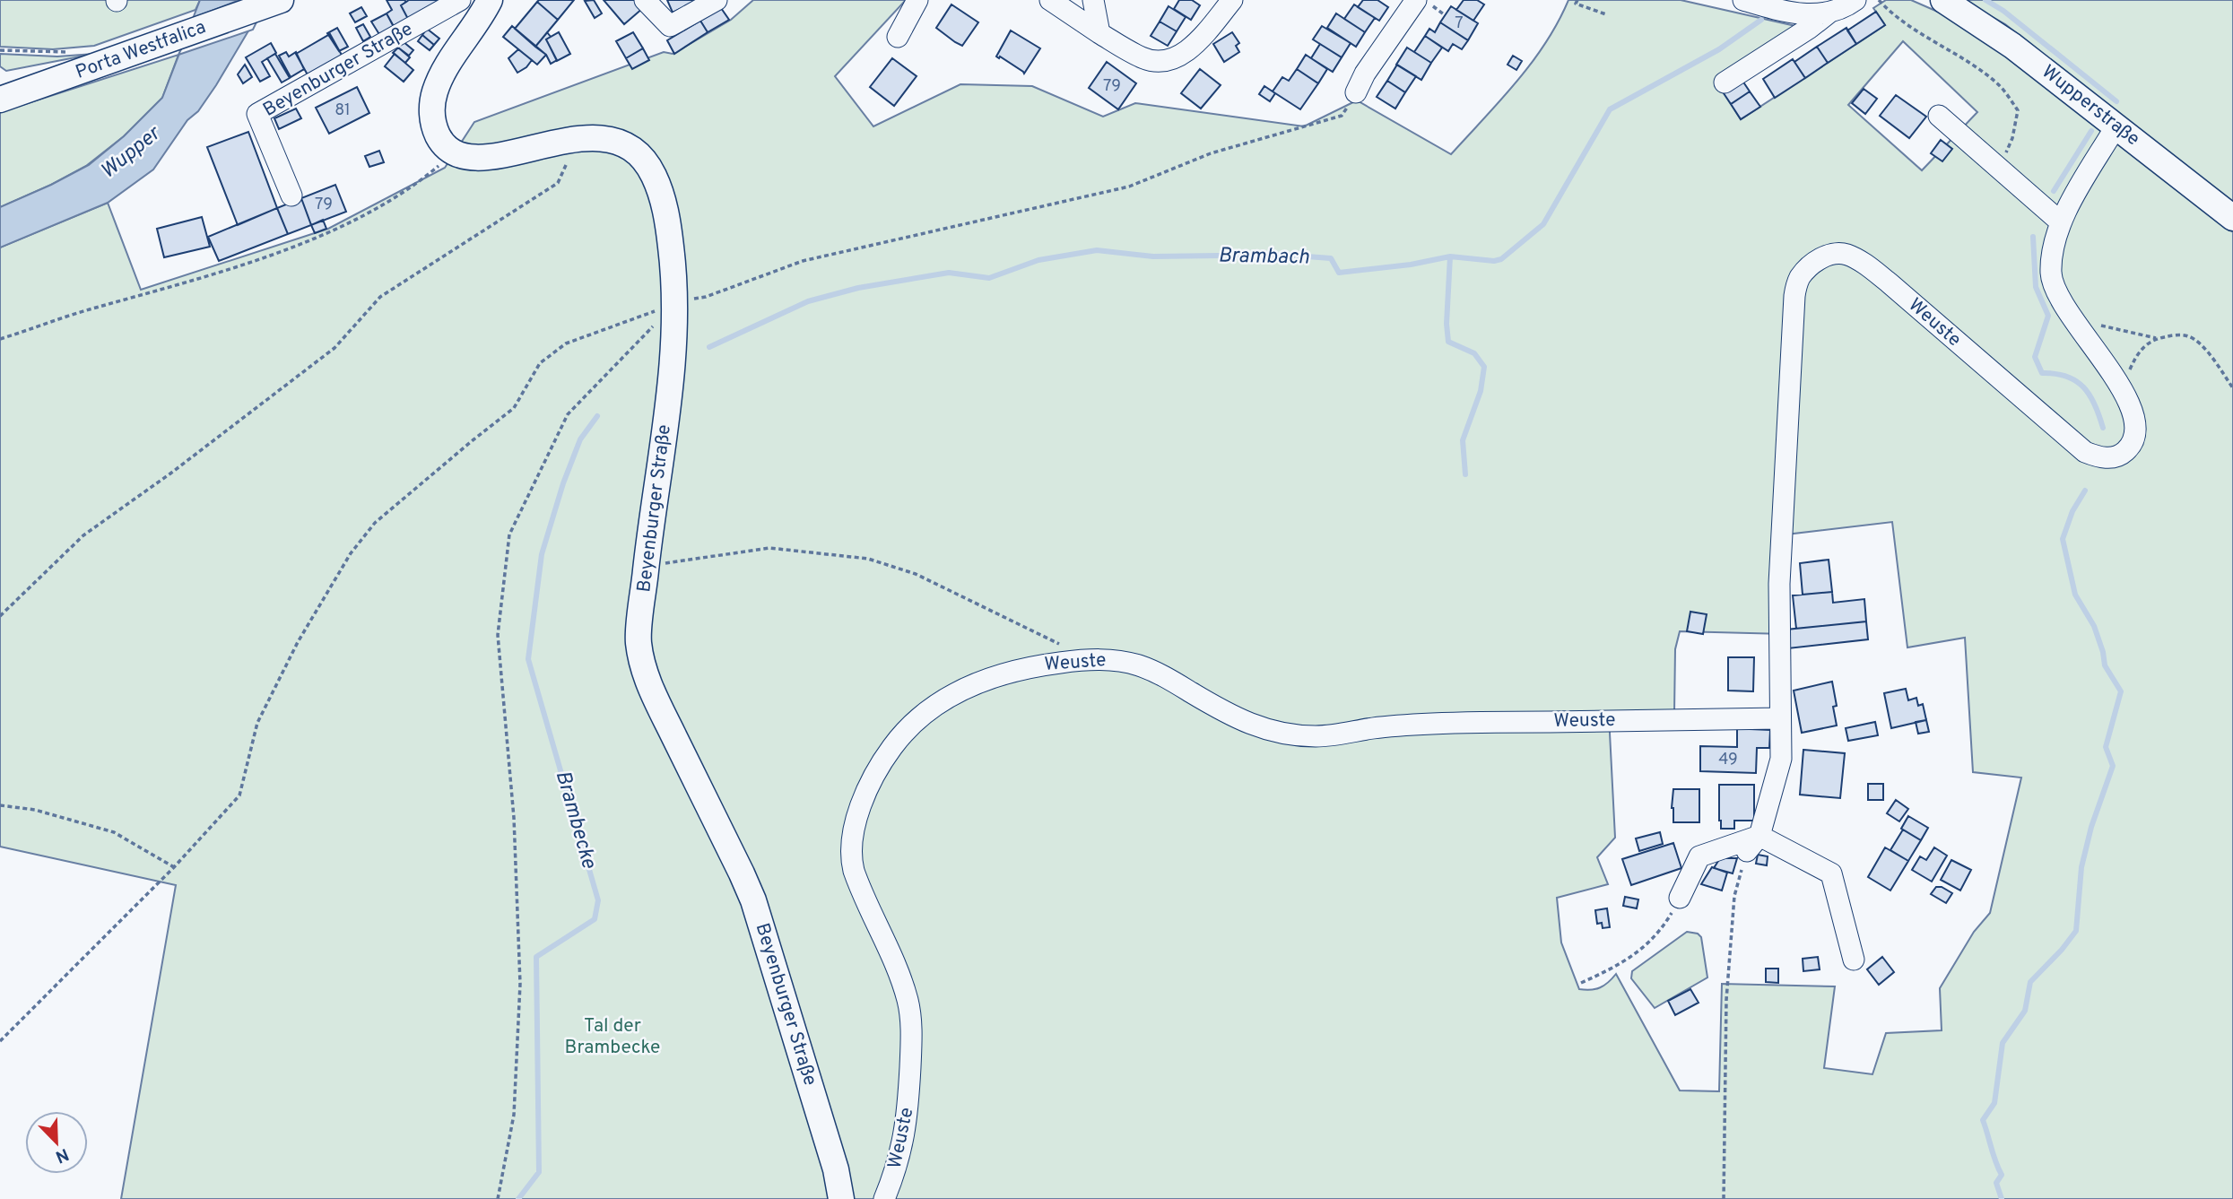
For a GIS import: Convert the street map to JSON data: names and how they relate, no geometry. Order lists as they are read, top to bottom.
{
  "streets": {
    "main road": ["Porta Westfalica", "Beyenburger Straße", "Wupperstraße"],
    "street": ["Weuste"]
  },
  "crossings": [
    ["Wupperstraße", "Weuste"]
  ],
  "water": ["Wupper", "Brambach", "Brambecke"],
  "parks": ["Tal der Brambecke"],
  "house_numbers": [
    "7",
    "79",
    "81",
    "79",
    "49"
  ],
  "north": "bottom right"
}
